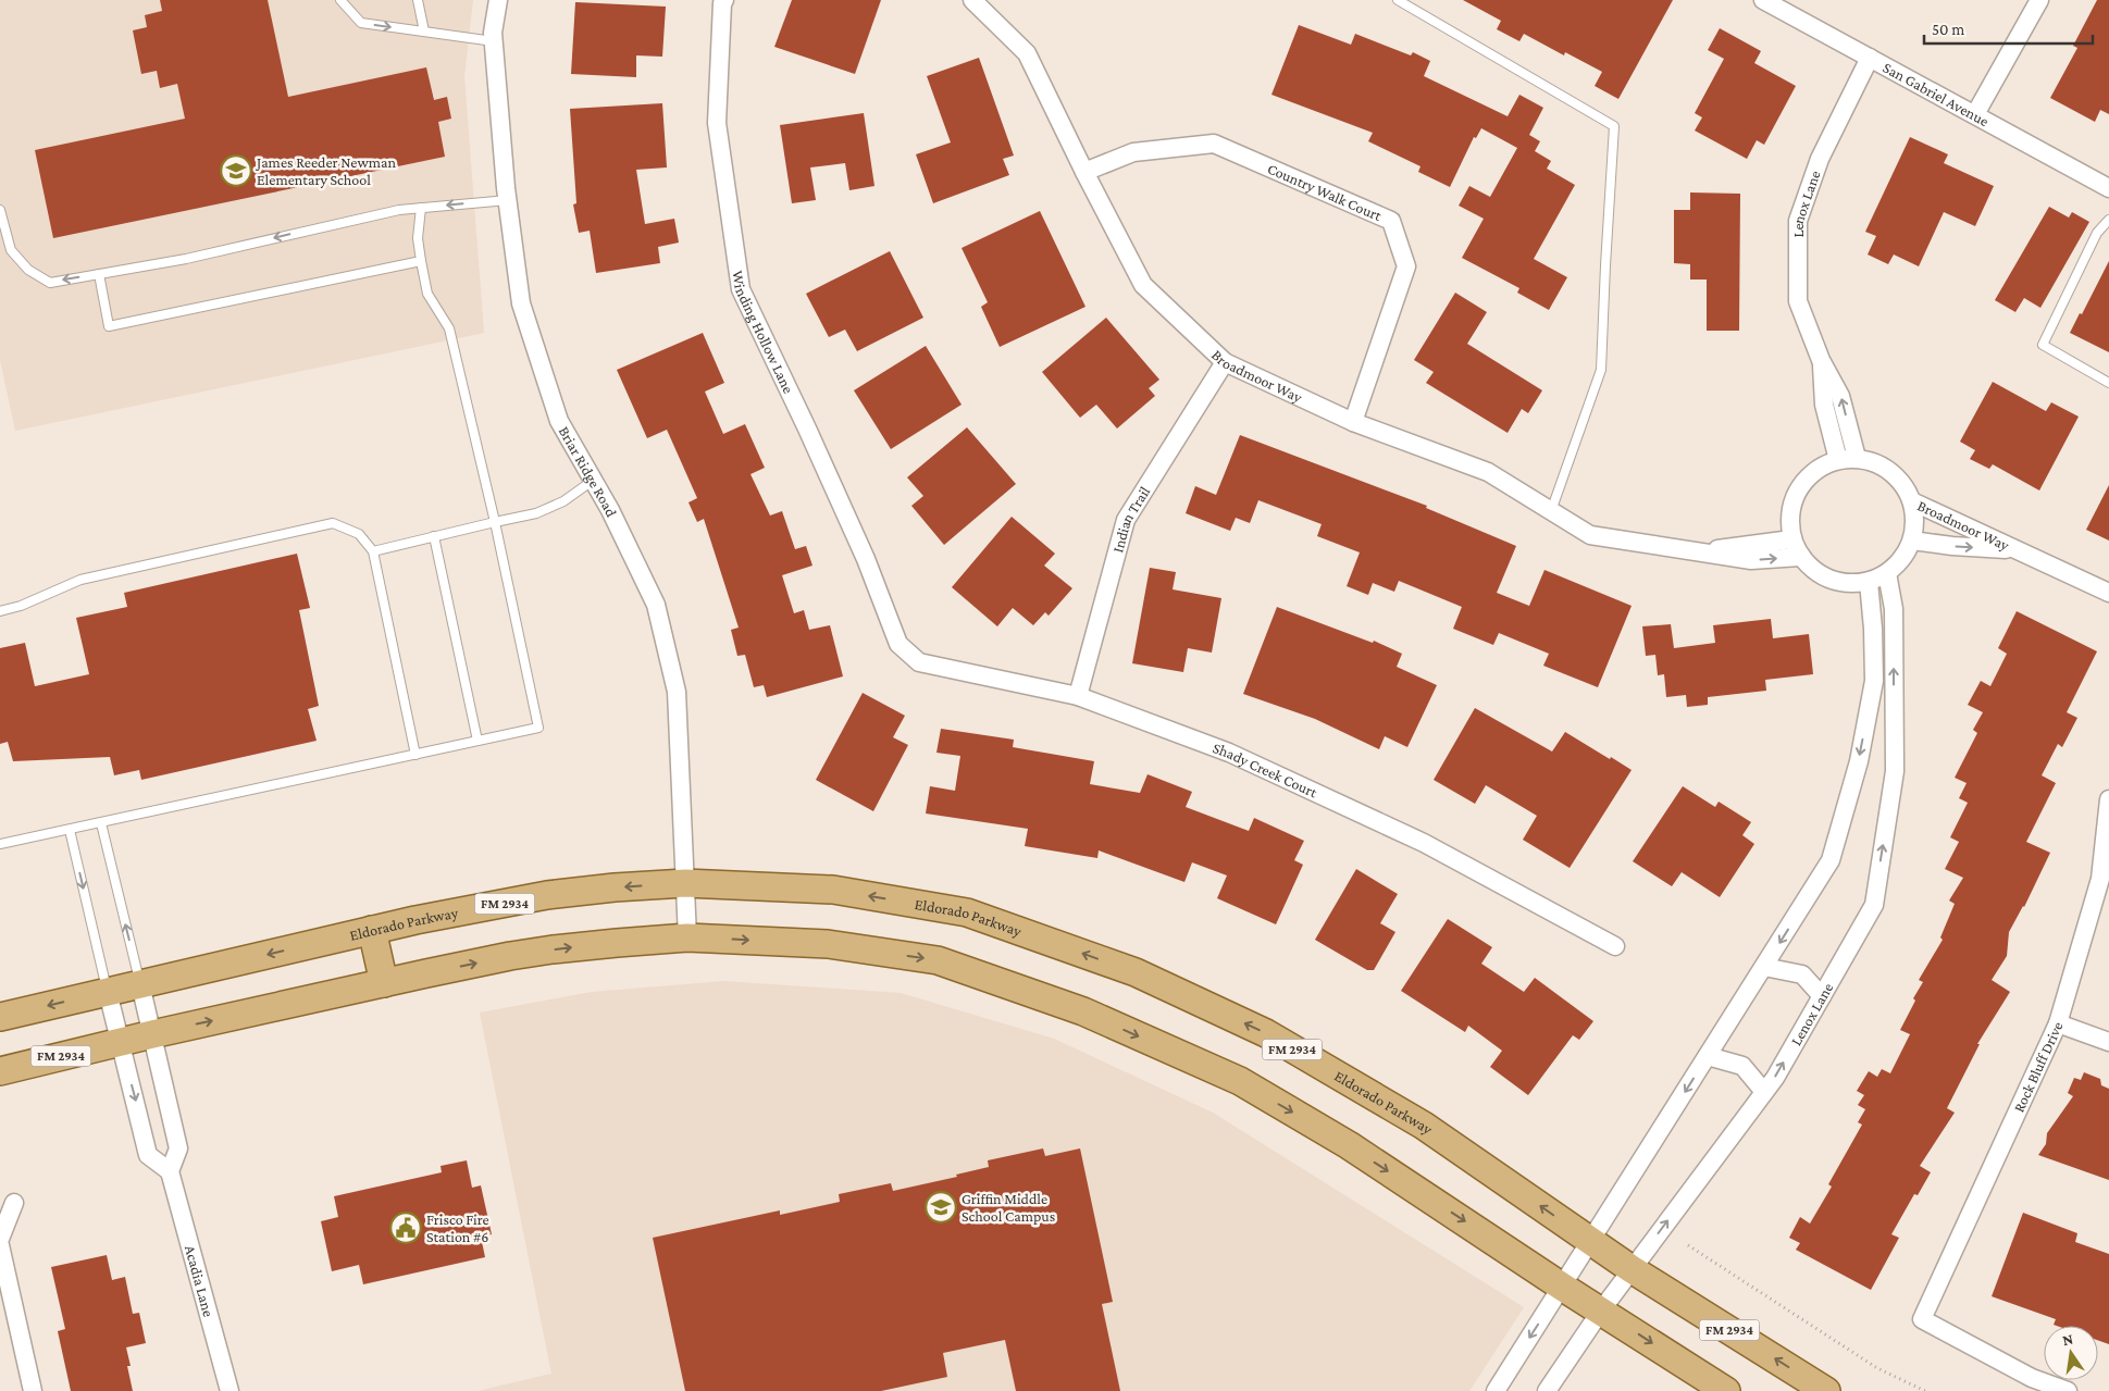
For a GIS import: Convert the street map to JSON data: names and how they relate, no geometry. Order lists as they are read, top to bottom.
{
  "streets": {
    "main road": ["FM 2934", "Eldorado Parkway"],
    "street": [
      "San Gabriel Avenue",
      "Country Walk Court",
      "Lenox Lane",
      "Winding Hollow Lane",
      "Broadmoor Way",
      "Briar Ridge Road",
      "Indian Trail",
      "Shady Creek Court",
      "Rock Bluff Drive",
      "Acadia Lane"
    ]
  },
  "crossings": [
    ["San Gabriel Avenue", "Lenox Lane"],
    ["Country Walk Court", "Broadmoor Way"],
    ["Lenox Lane", "Broadmoor Way"],
    ["Lenox Lane", "FM 2934"],
    ["Lenox Lane", "Eldorado Parkway"],
    ["Winding Hollow Lane", "Shady Creek Court"],
    ["Broadmoor Way", "Indian Trail"],
    ["Briar Ridge Road", "FM 2934"],
    ["Briar Ridge Road", "Eldorado Parkway"],
    ["Indian Trail", "Shady Creek Court"]
  ],
  "places": {
    "school or university": ["James Reeder Newman Elementary School", "Griffin Middle School Campus"],
    "public building": ["Frisco Fire Station #6"]
  },
  "scale_bar": "50 m",
  "north": "top"
}
